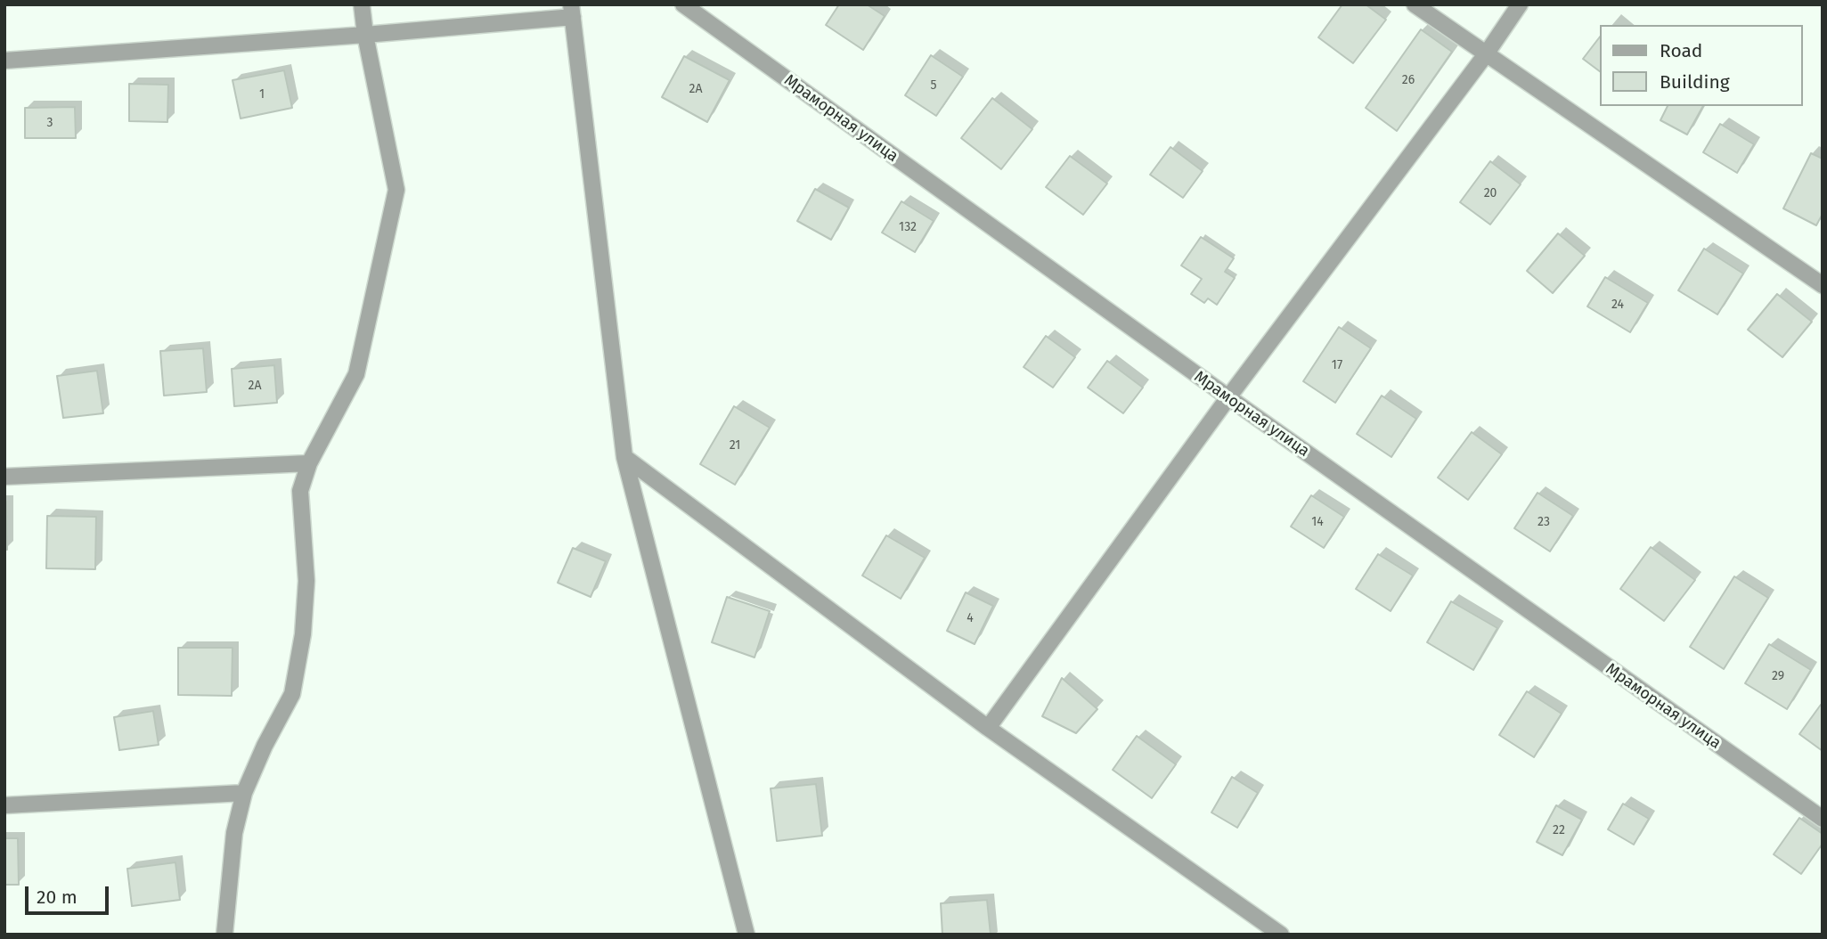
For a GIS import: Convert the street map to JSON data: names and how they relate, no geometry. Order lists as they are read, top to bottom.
{
  "streets": {
    "street": ["Мраморная улица"]
  },
  "house_numbers": [
    "26",
    "5",
    "2А",
    "1",
    "3",
    "20",
    "132",
    "24",
    "17",
    "2А",
    "21",
    "14",
    "23",
    "4",
    "29",
    "22"
  ],
  "legend": ["Road", "Building"],
  "scale_bar": "20 m"
}
